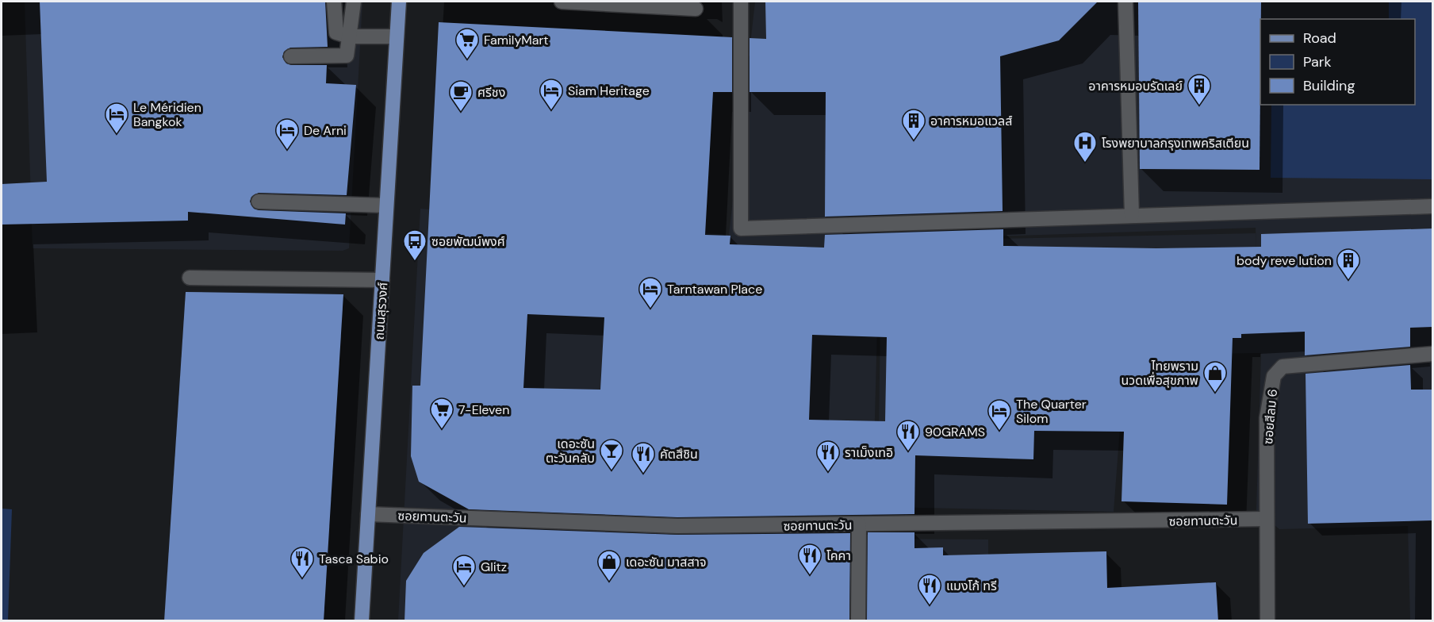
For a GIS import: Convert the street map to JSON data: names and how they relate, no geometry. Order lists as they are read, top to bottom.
{
  "streets": {
    "main road": ["ถนนสุรวงศ์"],
    "street": ["ซอยสีลม 6", "ซอยทานตะวัน"]
  },
  "crossings": [
    ["ถนนสุรวงศ์", "ซอยทานตะวัน"],
    ["ซอยสีลม 6", "ซอยทานตะวัน"]
  ],
  "places": {
    "supermarket": ["FamilyMart", "7-Eleven"],
    "building": ["อาคารหมอบรัดเลย์", "อาคารหมอแวลส์", "body reve lution"],
    "hotel": [
      "Siam Heritage",
      "Le Méridien Bangkok",
      "De Arni",
      "Tarntawan Place",
      "The Quarter Silom",
      "Glitz"
    ],
    "cafe": ["ศรีชง"],
    "hospital": ["โรงพยาบาลกรุงเทพคริสเตียน"],
    "bus stop": ["ซอยพัฒน์พงศ์"],
    "shop": ["ไทยพราม นวดเพื่อสุขภาพ", "เดอะซัน มาสสาจ"],
    "restaurant": [
      "90GRAMS",
      "ราเม็งเทอิ",
      "คัตสึชิน",
      "โคคา",
      "Tasca Sabio",
      "แมงโก้ ทรี"
    ],
    "bar": ["เดอะซัน ตะวันคลับ"]
  },
  "legend": ["Road", "Park", "Building"]
}
